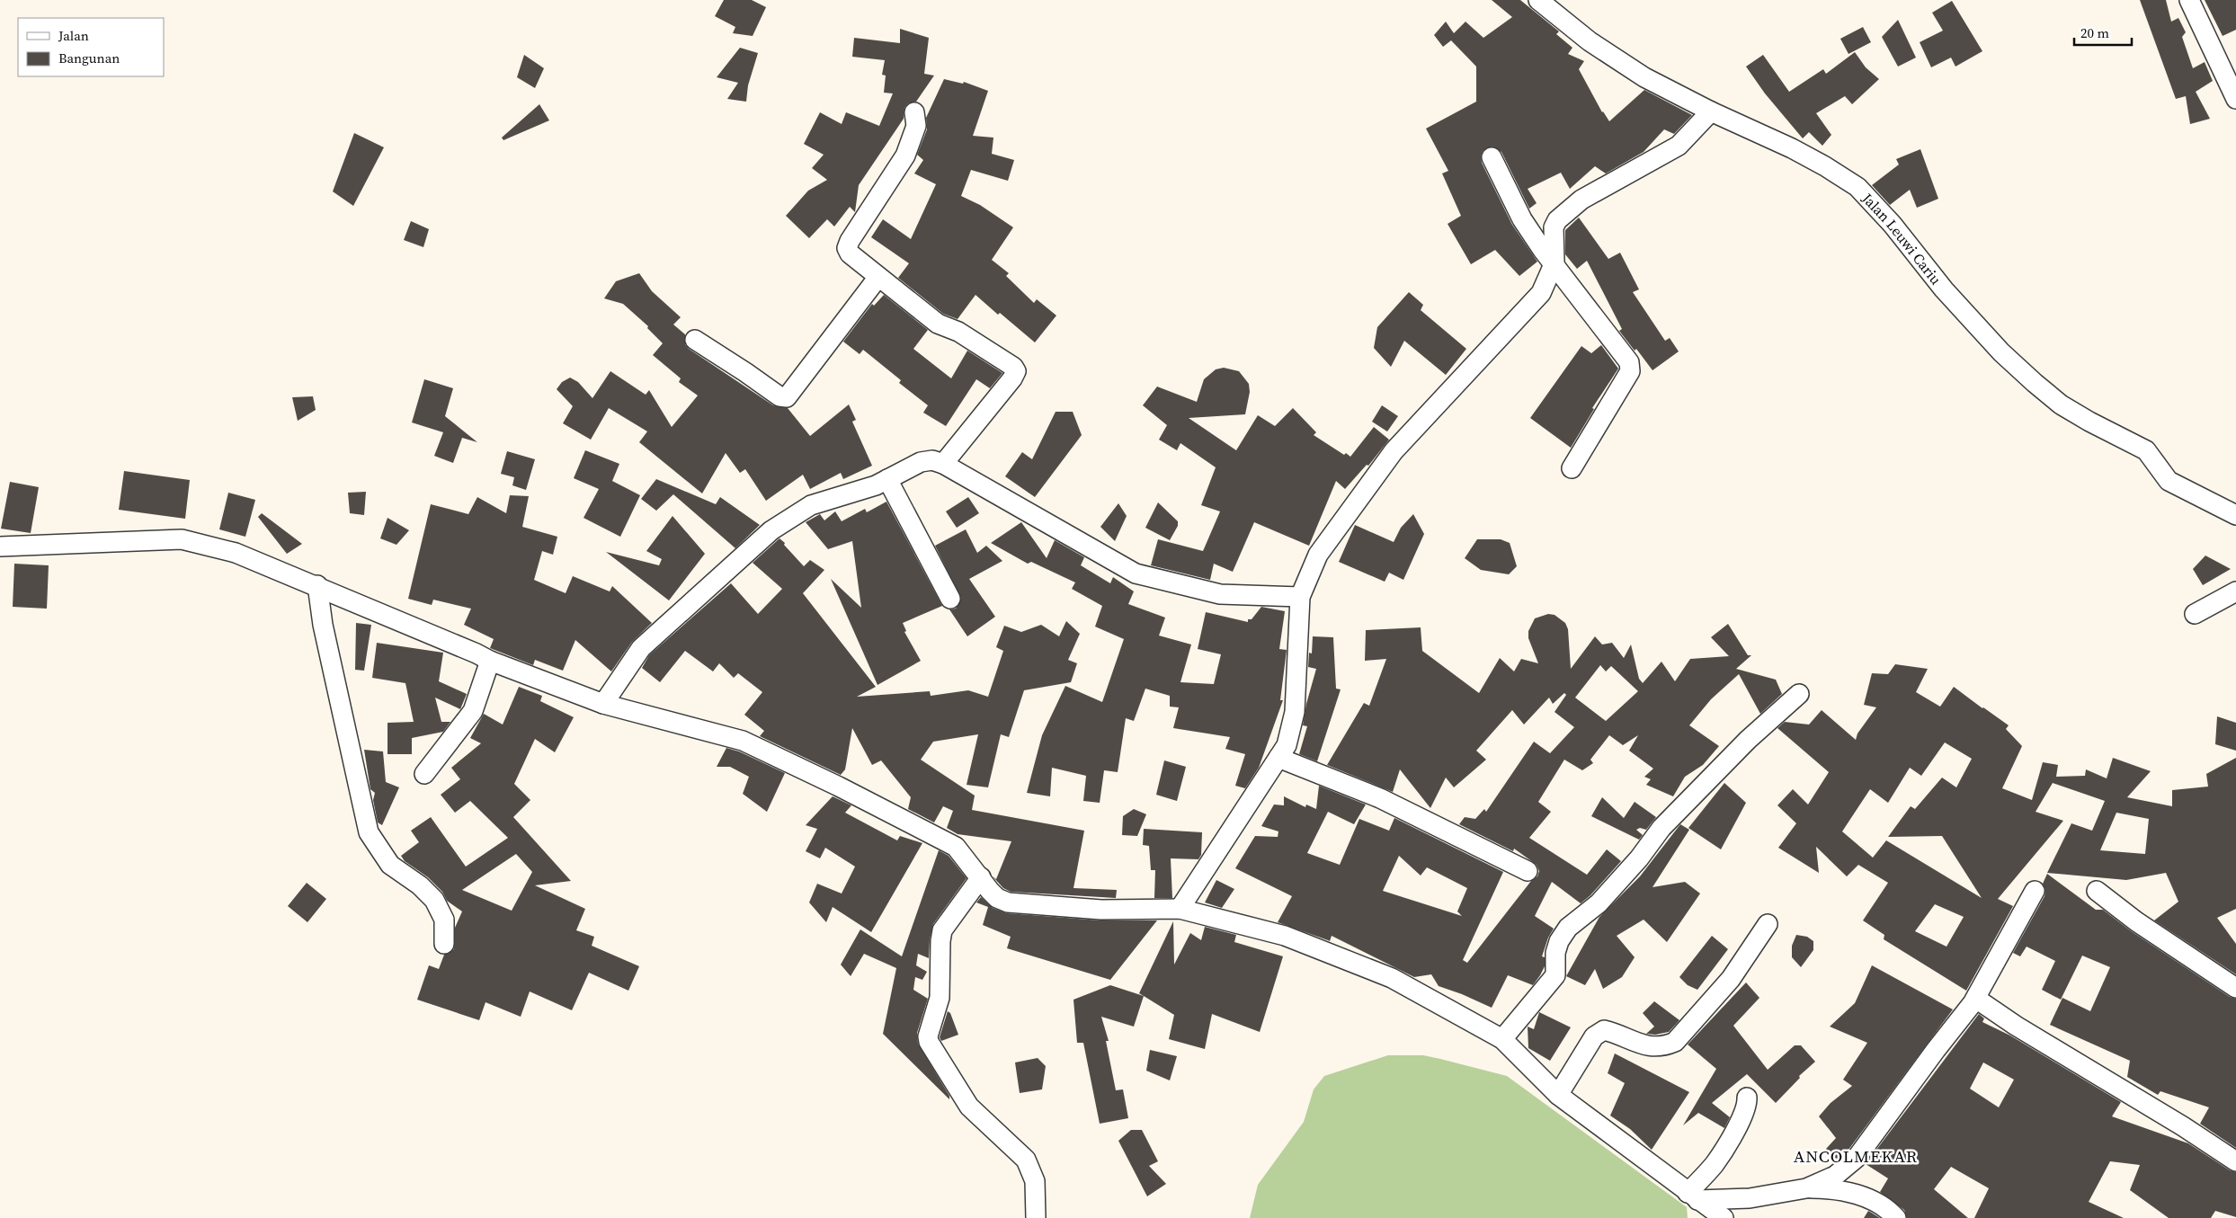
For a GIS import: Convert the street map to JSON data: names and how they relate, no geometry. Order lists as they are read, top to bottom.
{
  "streets": {
    "street": ["Jalan Leuwi Cariu"]
  },
  "districts": ["ANCOLMEKAR"],
  "legend": ["Jalan", "Bangunan"],
  "scale_bar": "20 m"
}
